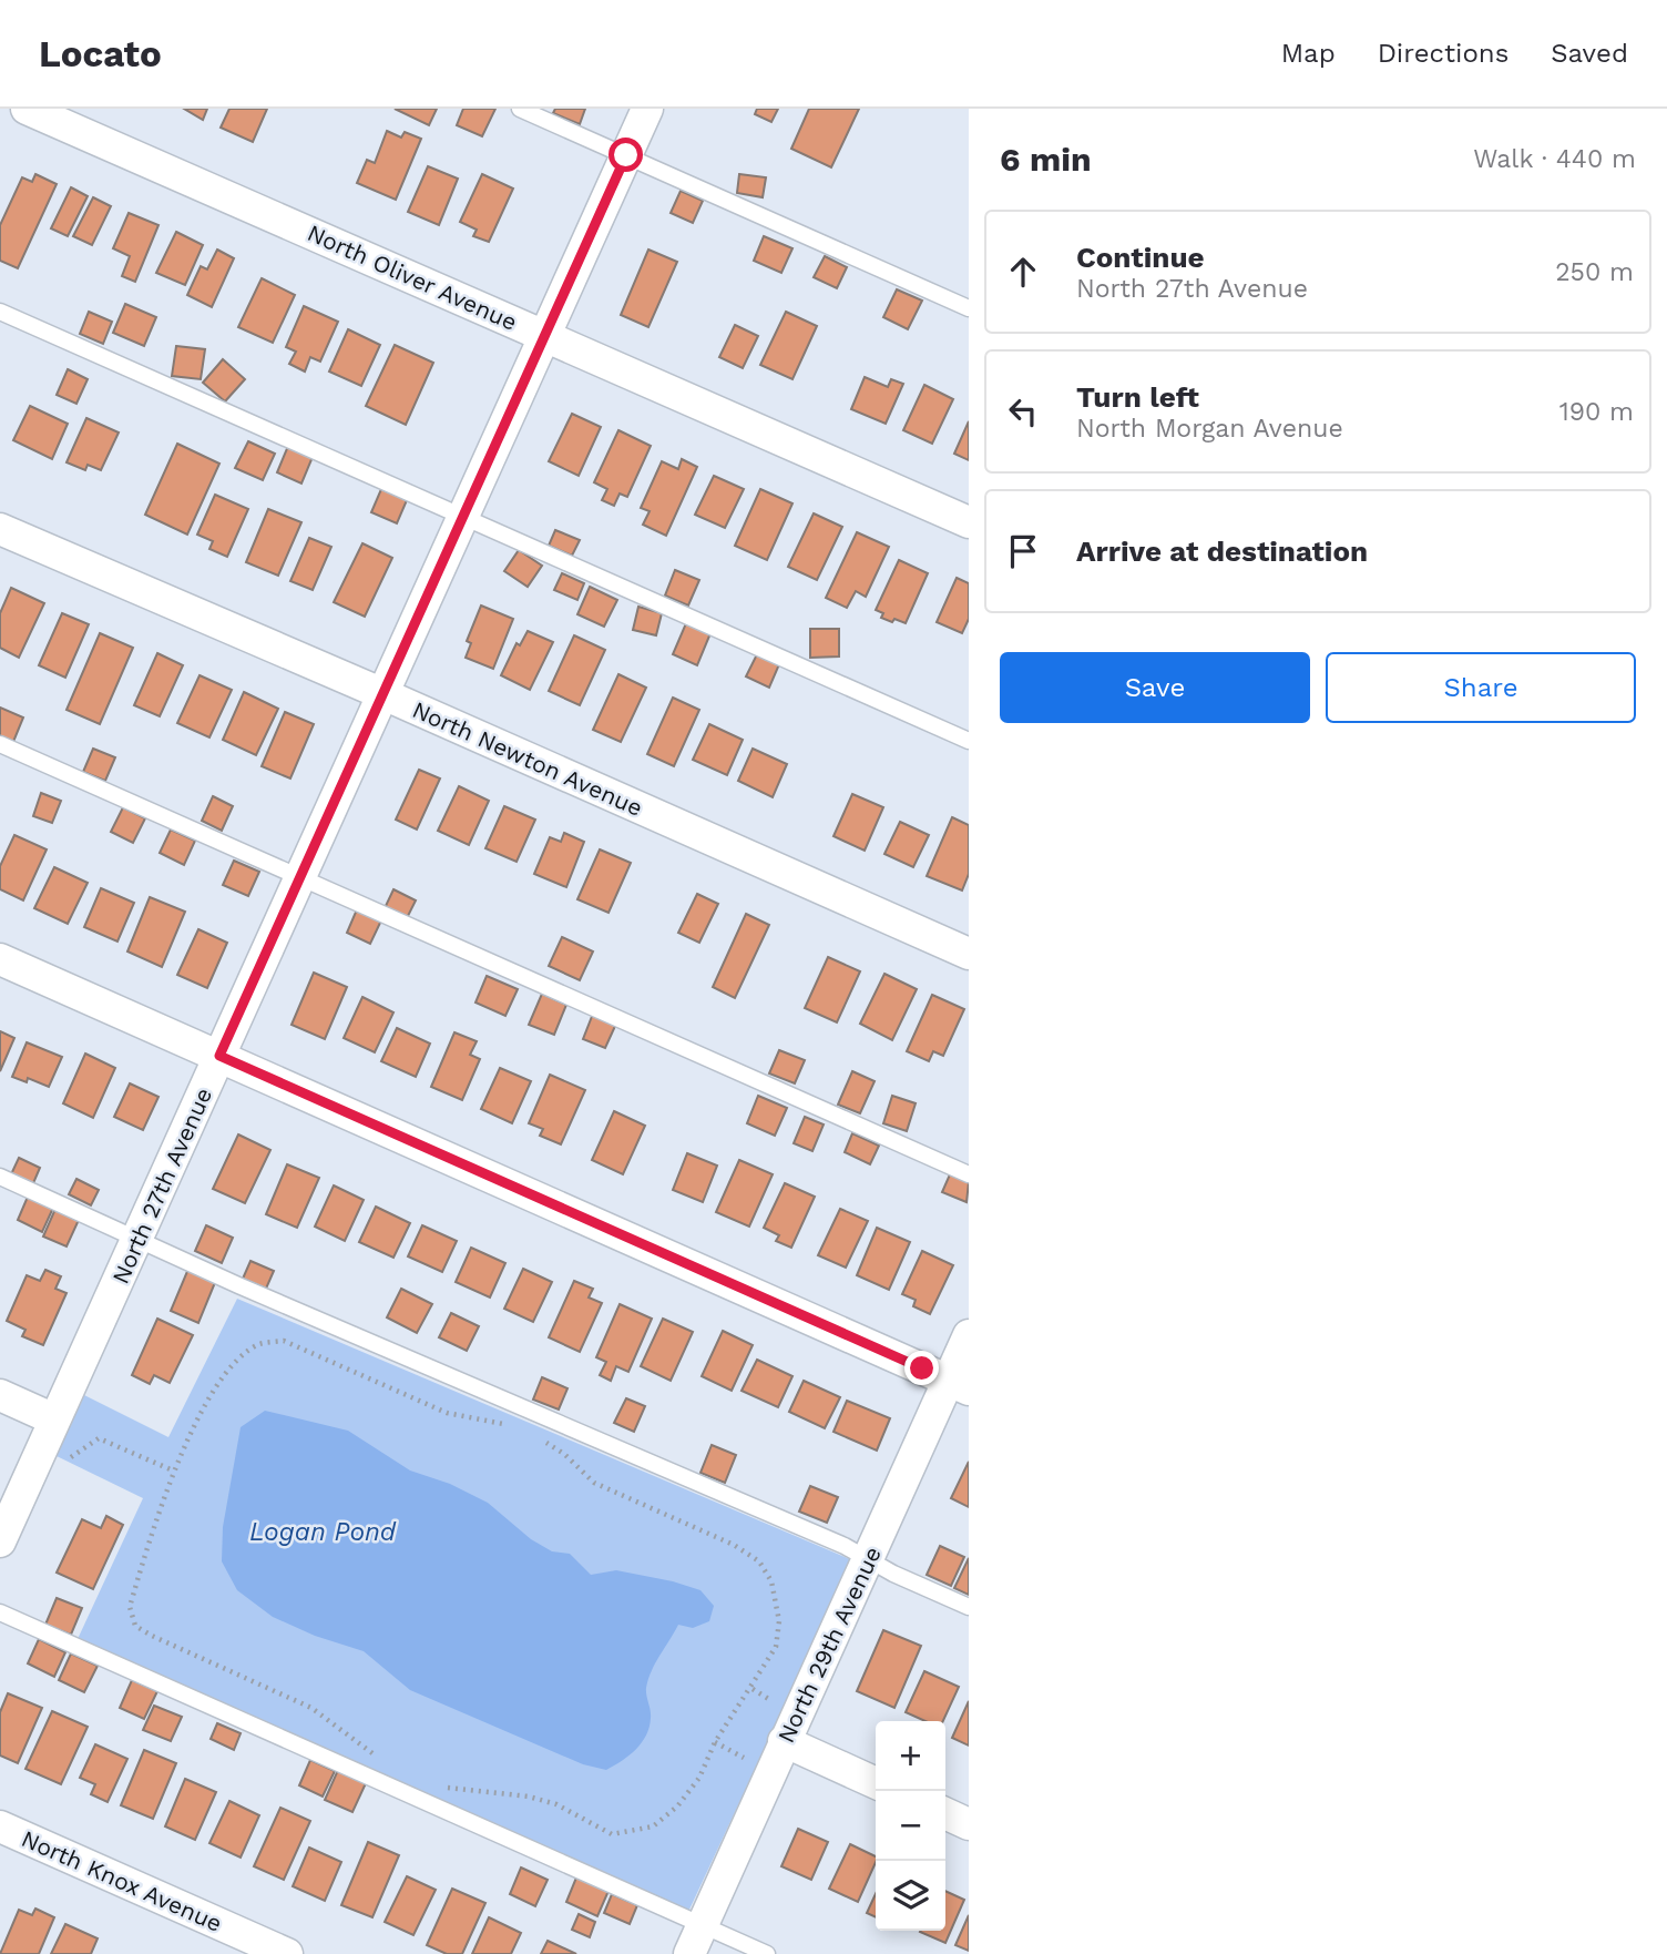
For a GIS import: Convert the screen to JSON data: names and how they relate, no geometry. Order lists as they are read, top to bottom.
{
  "streets": {
    "street": [
      "North Oliver Avenue",
      "North Newton Avenue",
      "North 27th Avenue",
      "North 29th Avenue",
      "North Knox Avenue"
    ]
  },
  "crossings": [
    ["North Oliver Avenue", "North 27th Avenue"],
    ["North Newton Avenue", "North 27th Avenue"]
  ],
  "water": ["Logan Pond"],
  "page": {
    "header": "Locato",
    "nav": ["Map", "Directions", "Saved"],
    "heading": ["6 min", "Walk · 440 m"],
    "list": [
      ["Continue", "North 27th Avenue", "250 m"],
      ["Turn left", "North Morgan Avenue", "190 m"],
      "Arrive at destination"
    ],
    "buttons": ["Save", "Share"],
    "map_buttons": ["+", "−"]
  }
}
